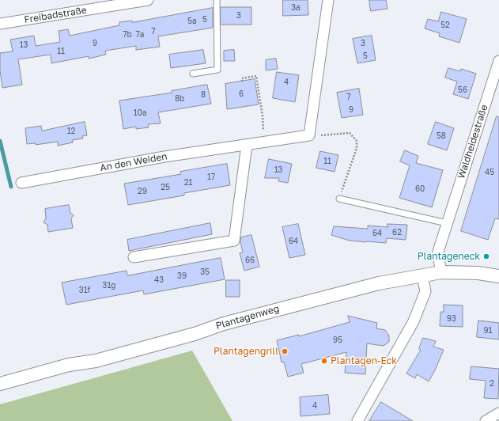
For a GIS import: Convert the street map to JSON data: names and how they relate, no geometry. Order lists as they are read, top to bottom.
{
  "streets": {
    "street": [
      "Freibadstraße",
      "Waldheidestraße",
      "An den Weiden",
      "Plantagenweg"
    ]
  },
  "crossings": [
    ["Waldheidestraße", "Plantagenweg"]
  ],
  "places": ["Plantageneck", "Plantagengrill", "Plantagen-Eck"],
  "house_numbers": [
    "3a",
    "3",
    "5",
    "5a",
    "52",
    "7",
    "7b",
    "7a",
    "9",
    "3",
    "13",
    "11",
    "5",
    "4",
    "56",
    "6",
    "8",
    "7",
    "8b",
    "9",
    "10a",
    "12",
    "58",
    "11",
    "13",
    "45",
    "17",
    "21",
    "25",
    "60",
    "29",
    "62",
    "64",
    "64",
    "66",
    "35",
    "39",
    "43",
    "31g",
    "31f",
    "93",
    "91",
    "95",
    "2",
    "4"
  ]
}
